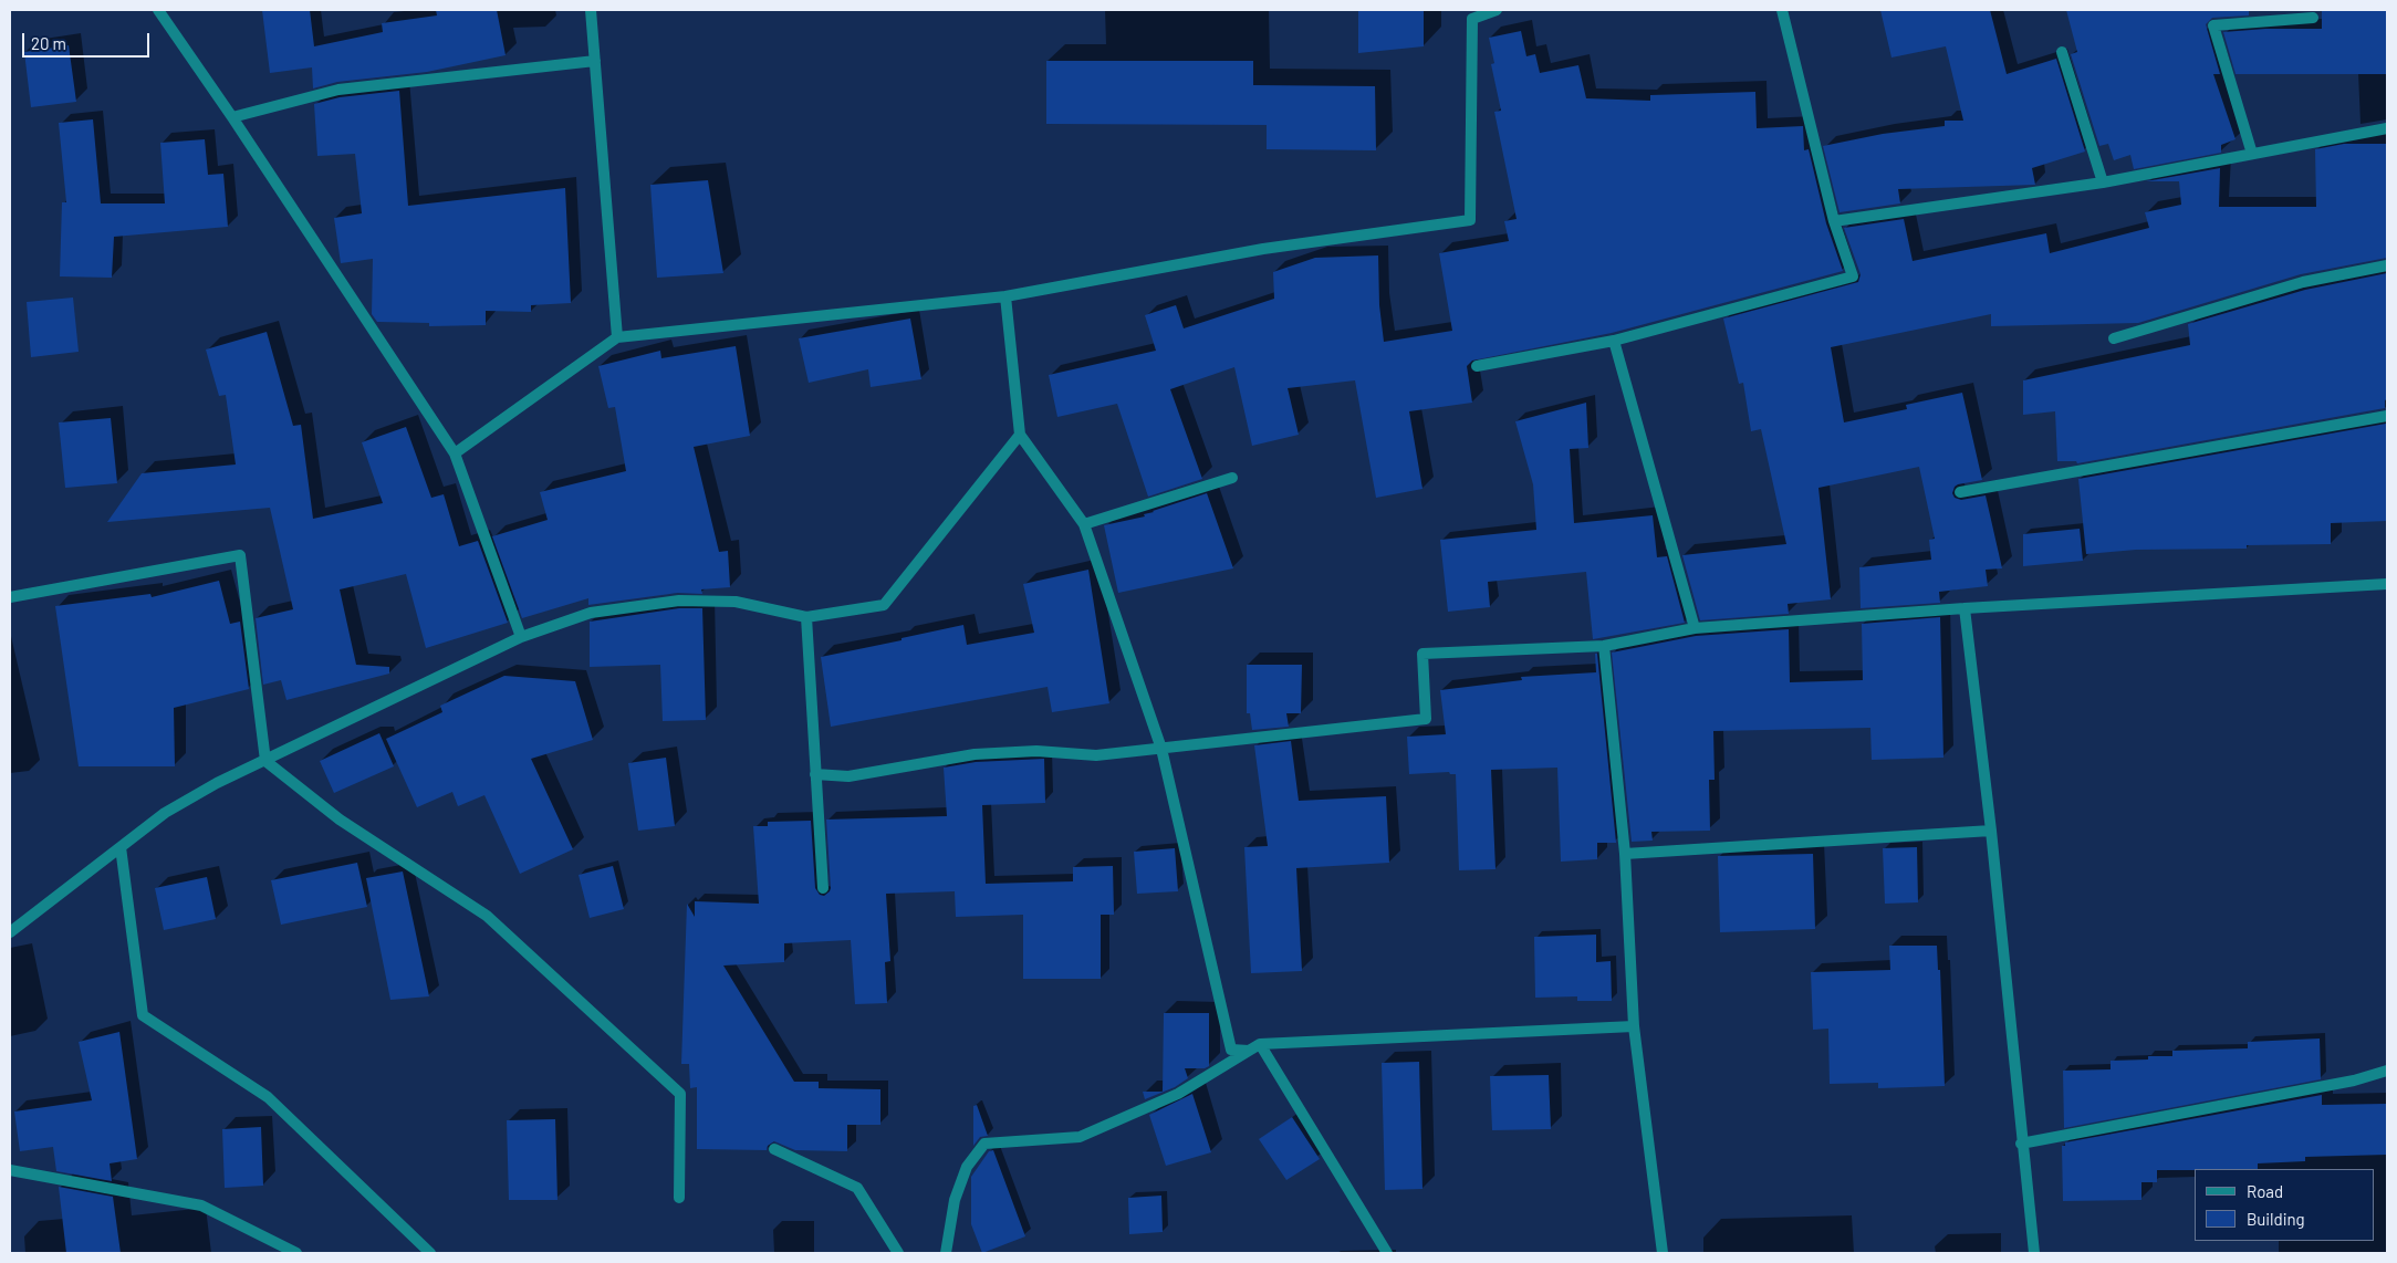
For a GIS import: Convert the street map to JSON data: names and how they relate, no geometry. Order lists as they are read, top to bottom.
{
  "legend": ["Road", "Building"],
  "scale_bar": "20 m"
}
